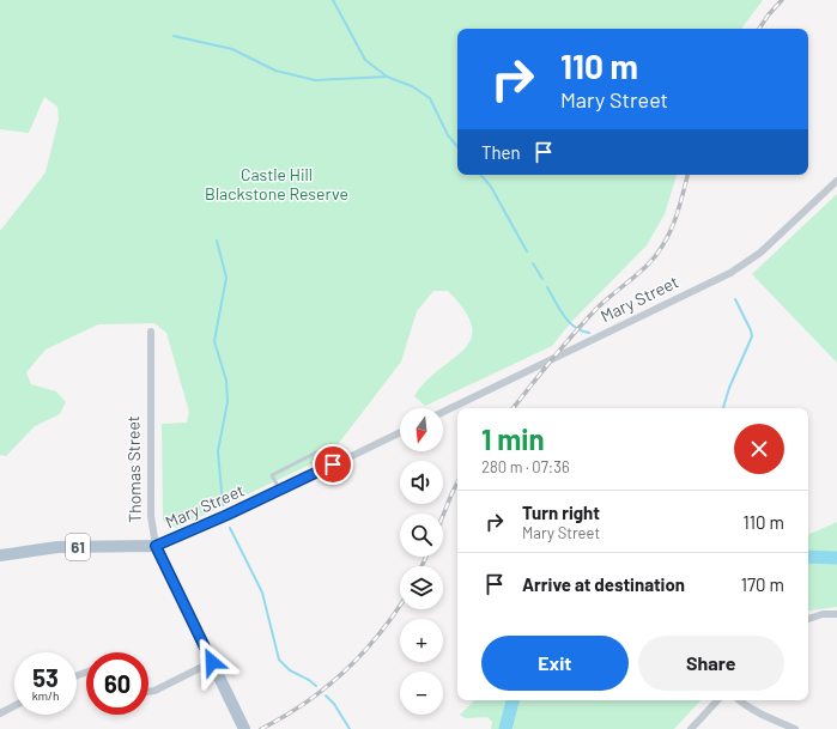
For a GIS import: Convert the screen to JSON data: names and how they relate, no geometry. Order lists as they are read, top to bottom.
{
  "streets": {
    "main road": ["Mary Street", "Thomas Street", "61"]
  },
  "crossings": [
    ["Mary Street", "Thomas Street"]
  ],
  "parks": ["Castle Hill Blackstone Reserve"],
  "north": "bottom",
  "page": {
    "turn": ["110 m", "Mary Street"],
    "then": "Then",
    "map_buttons": ["+", "−"],
    "heading": ["1 min", "280 m · 07:36"],
    "list": [
      {
        "name": "Turn right",
        "note": "Mary Street",
        "value": "110 m"
      },
      {
        "name": "Arrive at destination",
        "value": "170 m"
      }
    ],
    "buttons": ["Exit", "Share"],
    "speed": "53 km/h",
    "limit": "60"
  }
}
